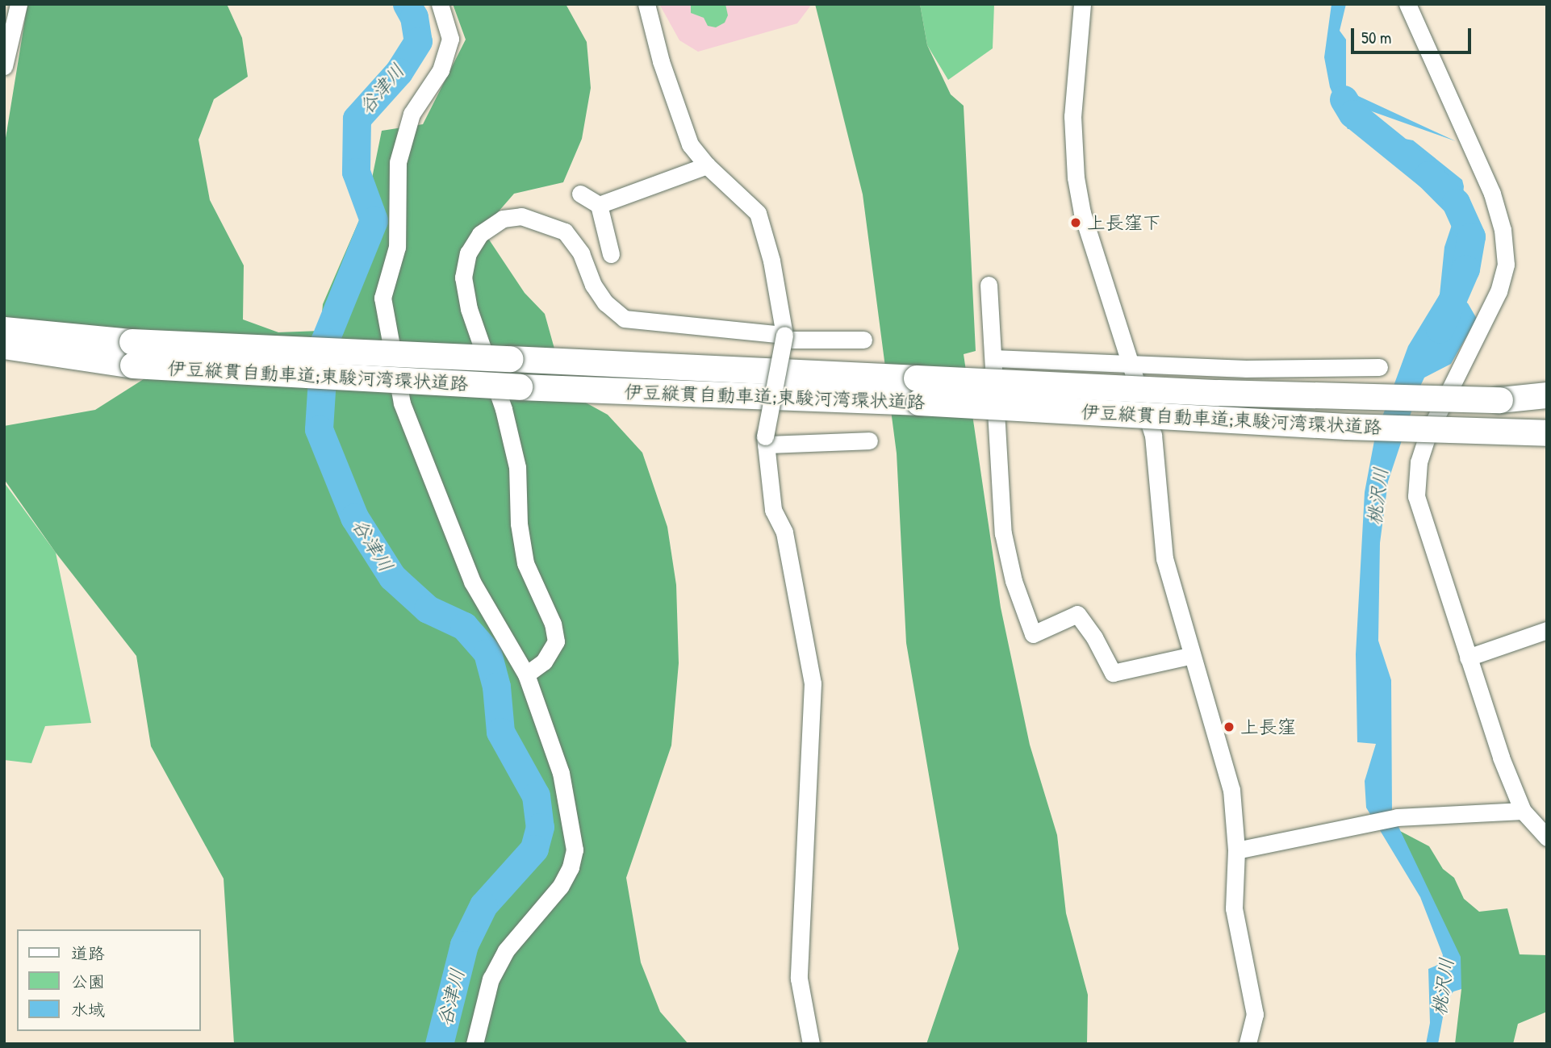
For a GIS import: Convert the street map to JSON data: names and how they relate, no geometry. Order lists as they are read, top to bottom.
{
  "streets": {
    "highway": ["伊豆縦貫自動車道;東駿河湾環状道路"]
  },
  "water": ["谷津川", "桃沢川"],
  "places": ["上長窪下", "上長窪"],
  "legend": ["道路", "公園", "水域"],
  "scale_bar": "50 m"
}
